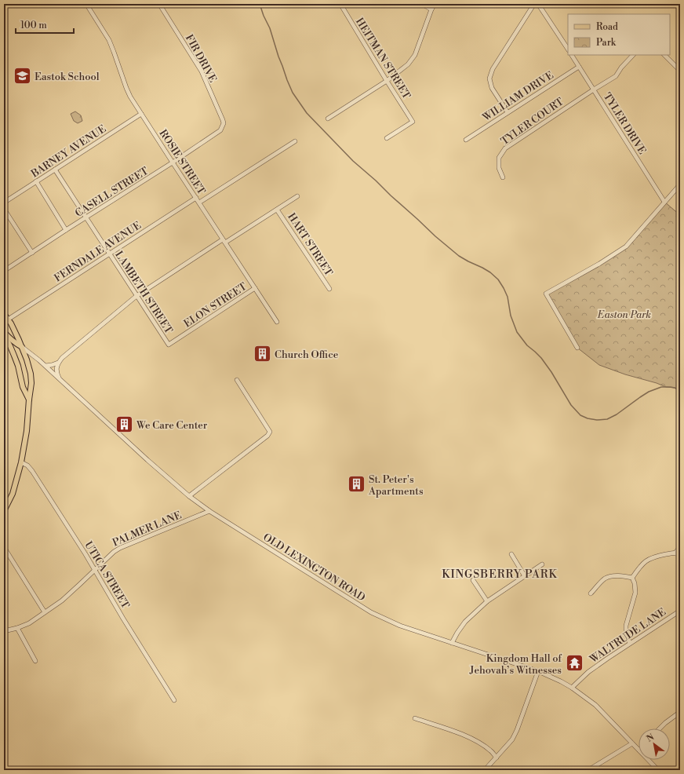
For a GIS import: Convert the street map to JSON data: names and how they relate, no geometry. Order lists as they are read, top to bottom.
{
  "streets": {
    "main road": ["OLD LEXINGTON ROAD"],
    "street": [
      "FIR DRIVE",
      "HEITMAN STREET",
      "WILLIAM DRIVE",
      "TYLER COURT",
      "TYLER DRIVE",
      "BARNEY AVENUE",
      "ROSIE STREET",
      "CASELL STREET",
      "HART STREET",
      "FERNDALE AVENUE",
      "LAMBETH STREET",
      "ELON STREET",
      "PALMER LANE",
      "UTICA STREET",
      "WALTRUDE LANE"
    ]
  },
  "crossings": [
    ["FIR DRIVE", "CASELL STREET"],
    ["WILLIAM DRIVE", "TYLER DRIVE"],
    ["TYLER COURT", "TYLER DRIVE"],
    ["BARNEY AVENUE", "ROSIE STREET"],
    ["BARNEY AVENUE", "LAMBETH STREET"],
    ["ROSIE STREET", "CASELL STREET"],
    ["ROSIE STREET", "FERNDALE AVENUE"],
    ["ROSIE STREET", "ELON STREET"],
    ["CASELL STREET", "LAMBETH STREET"],
    ["FERNDALE AVENUE", "LAMBETH STREET"],
    ["FERNDALE AVENUE", "OLD LEXINGTON ROAD"],
    ["LAMBETH STREET", "ELON STREET"],
    ["PALMER LANE", "OLD LEXINGTON ROAD"],
    ["PALMER LANE", "UTICA STREET"],
    ["OLD LEXINGTON ROAD", "WALTRUDE LANE"]
  ],
  "districts": ["KINGSBERRY PARK"],
  "parks": ["Easton Park"],
  "places": {
    "school or university": ["Eastok School"],
    "building": ["Church Office", "We Care Center", "St. Peter's Apartments"],
    "temple": ["Kingdom Hall of Jehovah’s Witnesses"]
  },
  "legend": ["Road", "Park"],
  "scale_bar": "100 m",
  "north": "top left"
}
